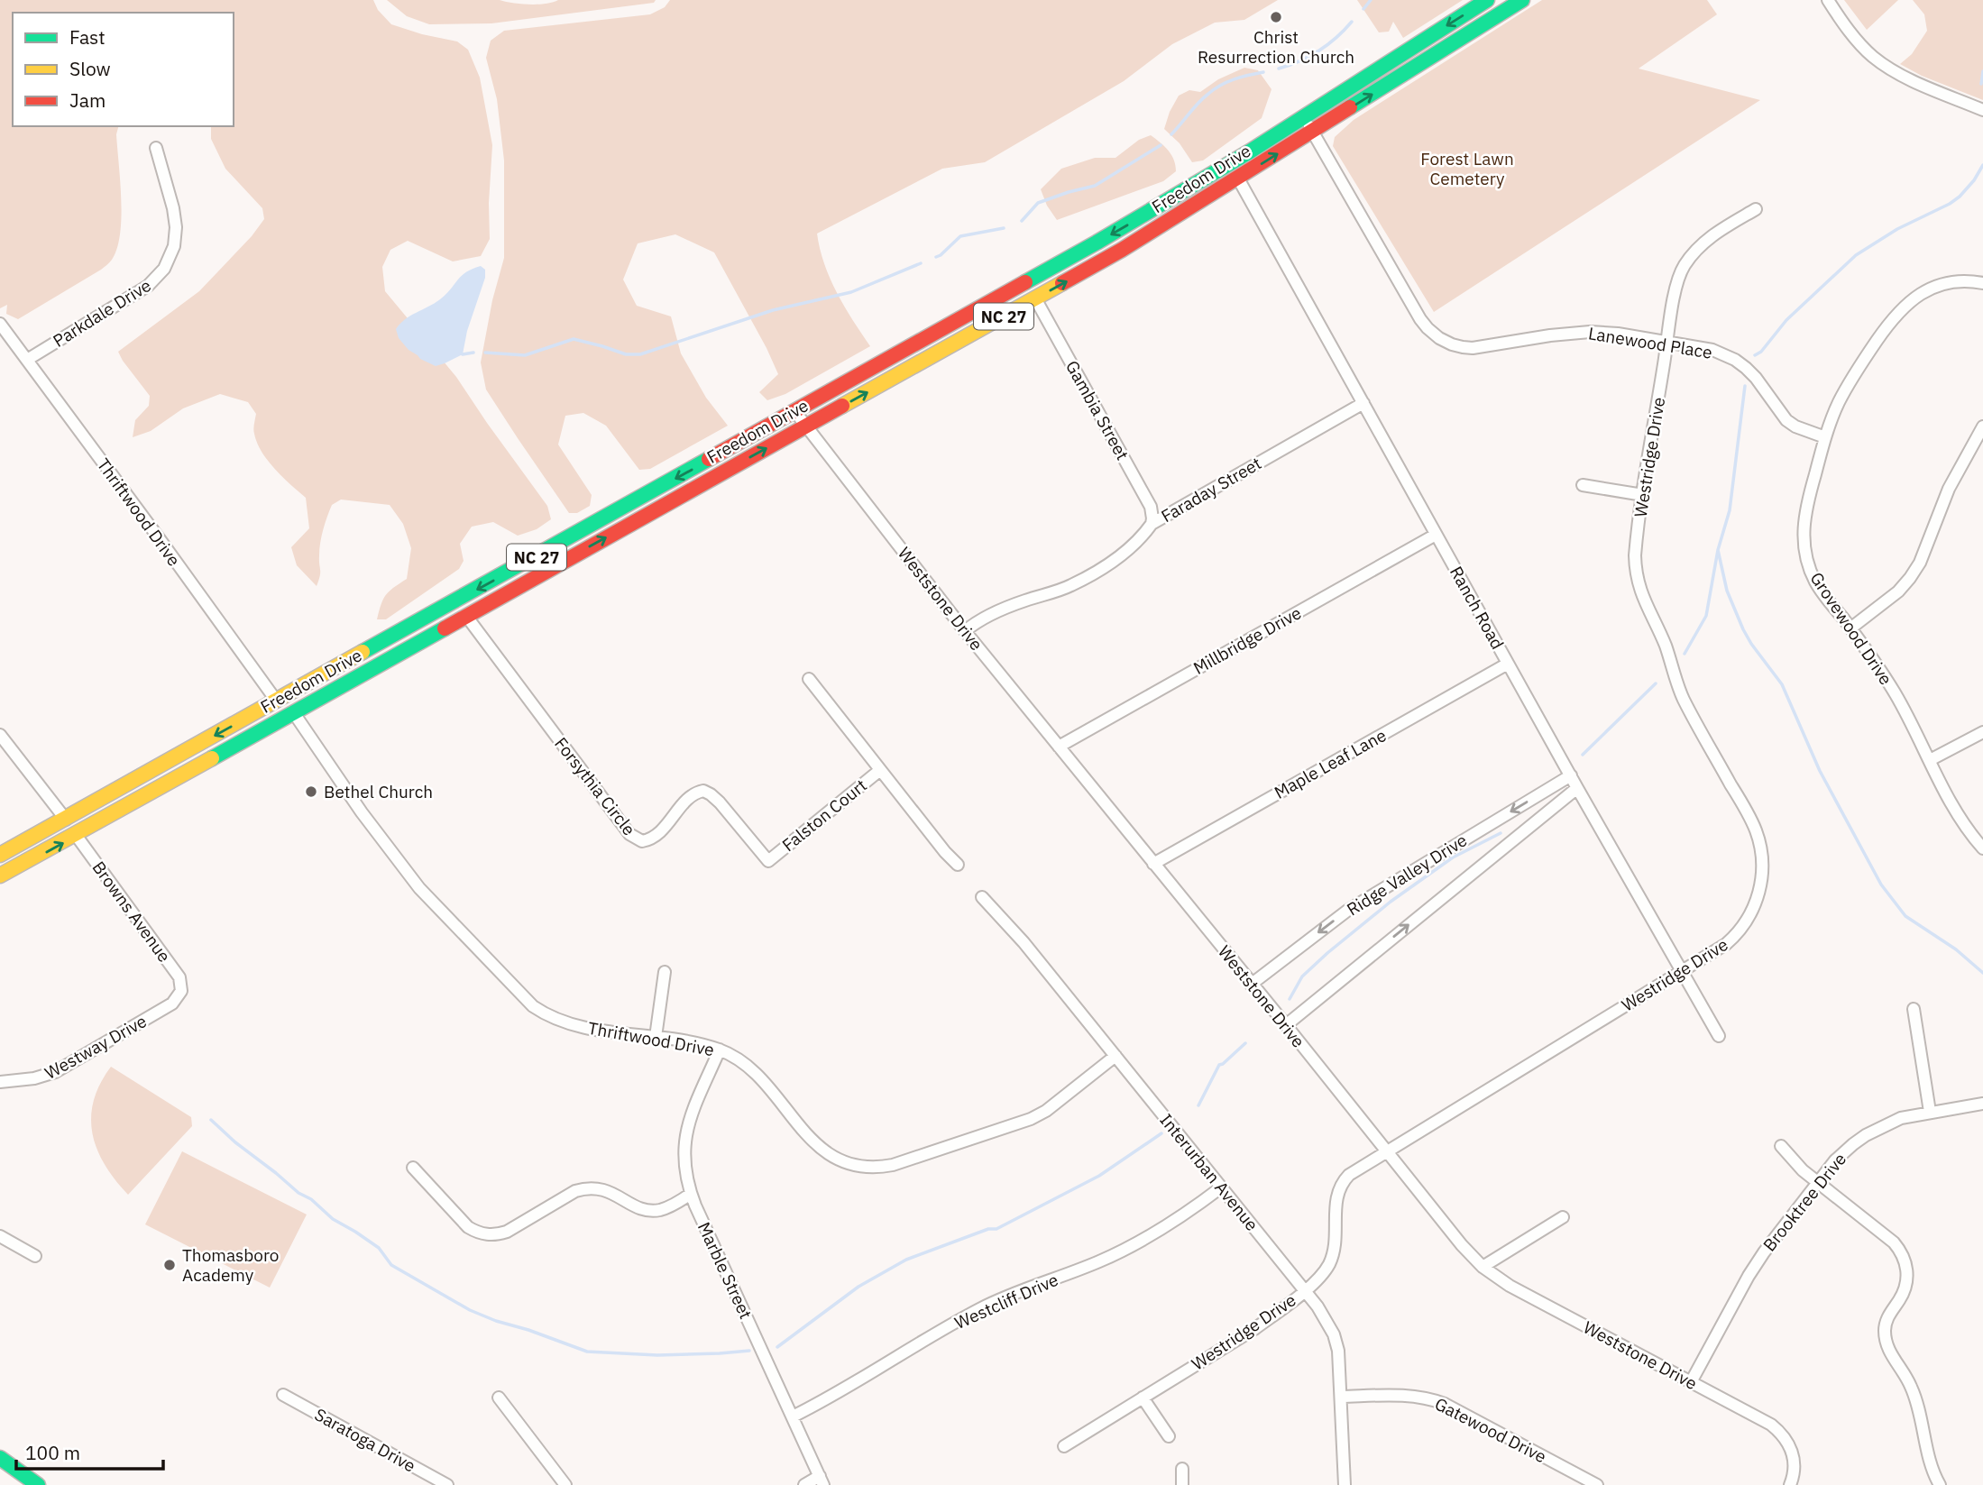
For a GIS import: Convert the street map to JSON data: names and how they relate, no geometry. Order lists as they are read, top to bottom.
{
  "streets": {
    "main road": ["Freedom Drive", "NC 27"],
    "street": [
      "Parkdale Drive",
      "Lanewood Place",
      "Gambia Street",
      "Westridge Drive",
      "Faraday Street",
      "Thriftwood Drive",
      "Weststone Drive",
      "Ranch Road",
      "Grovewood Drive",
      "Millbridge Drive",
      "Maple Leaf Lane",
      "Forsythia Circle",
      "Falston Court",
      "Ridge Valley Drive",
      "Browns Avenue",
      "Westway Drive",
      "Interurban Avenue",
      "Brooktree Drive",
      "Marble Street",
      "Westcliff Drive",
      "Gatewood Drive",
      "Saratoga Drive"
    ]
  },
  "crossings": [
    ["Freedom Drive", "Lanewood Place"],
    ["Freedom Drive", "Gambia Street"],
    ["Freedom Drive", "Thriftwood Drive"],
    ["Freedom Drive", "Weststone Drive"],
    ["Freedom Drive", "Ranch Road"],
    ["Freedom Drive", "Forsythia Circle"],
    ["Freedom Drive", "Browns Avenue"],
    ["Parkdale Drive", "Thriftwood Drive"],
    ["Lanewood Place", "Westridge Drive"],
    ["Lanewood Place", "Grovewood Drive"],
    ["Gambia Street", "Faraday Street"],
    ["Westridge Drive", "Weststone Drive"],
    ["Westridge Drive", "Ranch Road"],
    ["Westridge Drive", "Interurban Avenue"],
    ["Faraday Street", "Weststone Drive"],
    ["Faraday Street", "Ranch Road"],
    ["Thriftwood Drive", "Interurban Avenue"],
    ["Thriftwood Drive", "Marble Street"],
    ["Weststone Drive", "Millbridge Drive"],
    ["Weststone Drive", "Maple Leaf Lane"],
    ["Weststone Drive", "Ridge Valley Drive"],
    ["Weststone Drive", "Brooktree Drive"],
    ["Ranch Road", "Millbridge Drive"],
    ["Ranch Road", "Maple Leaf Lane"],
    ["Ranch Road", "Ridge Valley Drive"],
    ["Forsythia Circle", "Falston Court"],
    ["Browns Avenue", "Westway Drive"],
    ["Interurban Avenue", "Westcliff Drive"],
    ["Interurban Avenue", "Gatewood Drive"],
    ["Marble Street", "Westcliff Drive"]
  ],
  "parks": ["Forest Lawn Cemetery"],
  "places": ["Christ Resurrection Church", "Bethel Church", "Thomasboro Academy"],
  "legend": ["Fast", "Slow", "Jam"],
  "scale_bar": "100 m"
}
